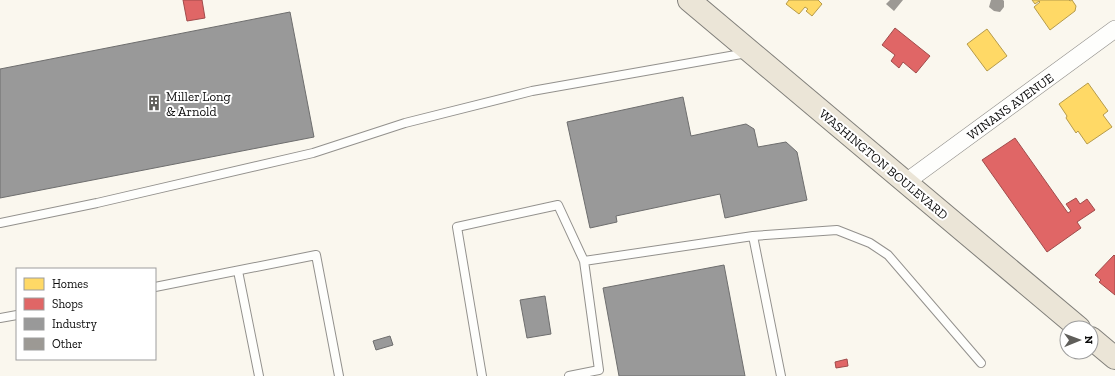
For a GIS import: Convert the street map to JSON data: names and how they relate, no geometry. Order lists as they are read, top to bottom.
{
  "streets": {
    "main road": ["WASHINGTON BOULEVARD"],
    "street": ["WINANS AVENUE"]
  },
  "crossings": [
    ["WINANS AVENUE", "WASHINGTON BOULEVARD"]
  ],
  "places": {
    "building": ["Miller Long & Arnold"]
  },
  "legend": [
    "Homes",
    "Shops",
    "Industry",
    "Other"
  ],
  "north": "right"
}
